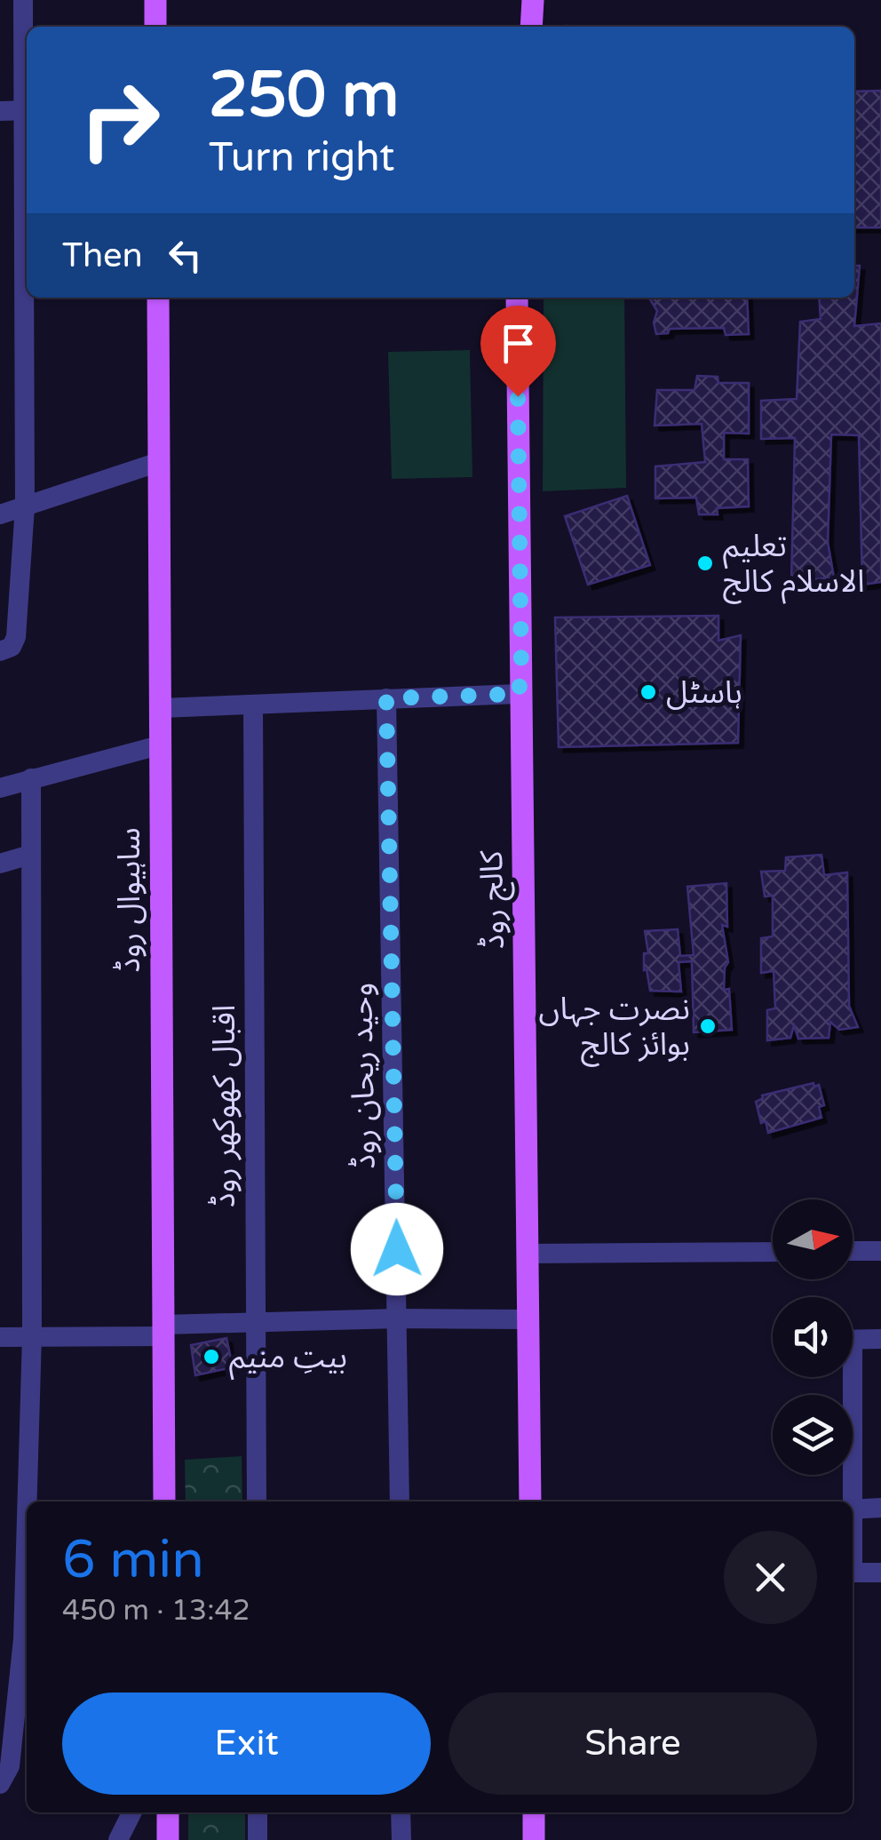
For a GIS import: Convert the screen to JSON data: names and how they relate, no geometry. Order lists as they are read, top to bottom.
{
  "streets": {
    "main road": ["ساہیوال روڈ", "کالج روڈ"],
    "street": ["وحید ریحان روڈ", "اقبال کھوکھر روڈ"]
  },
  "places": [
    "تعلیم الاسلام کالج",
    "ہاسٹل",
    "نصرت جہاں بوائز کالج",
    "بیتِ منیم"
  ],
  "north": "right",
  "page": {
    "turn": ["250 m", "Turn right"],
    "then": "Then",
    "heading": ["6 min", "450 m · 13:42"],
    "buttons": ["Exit", "Share"]
  }
}
